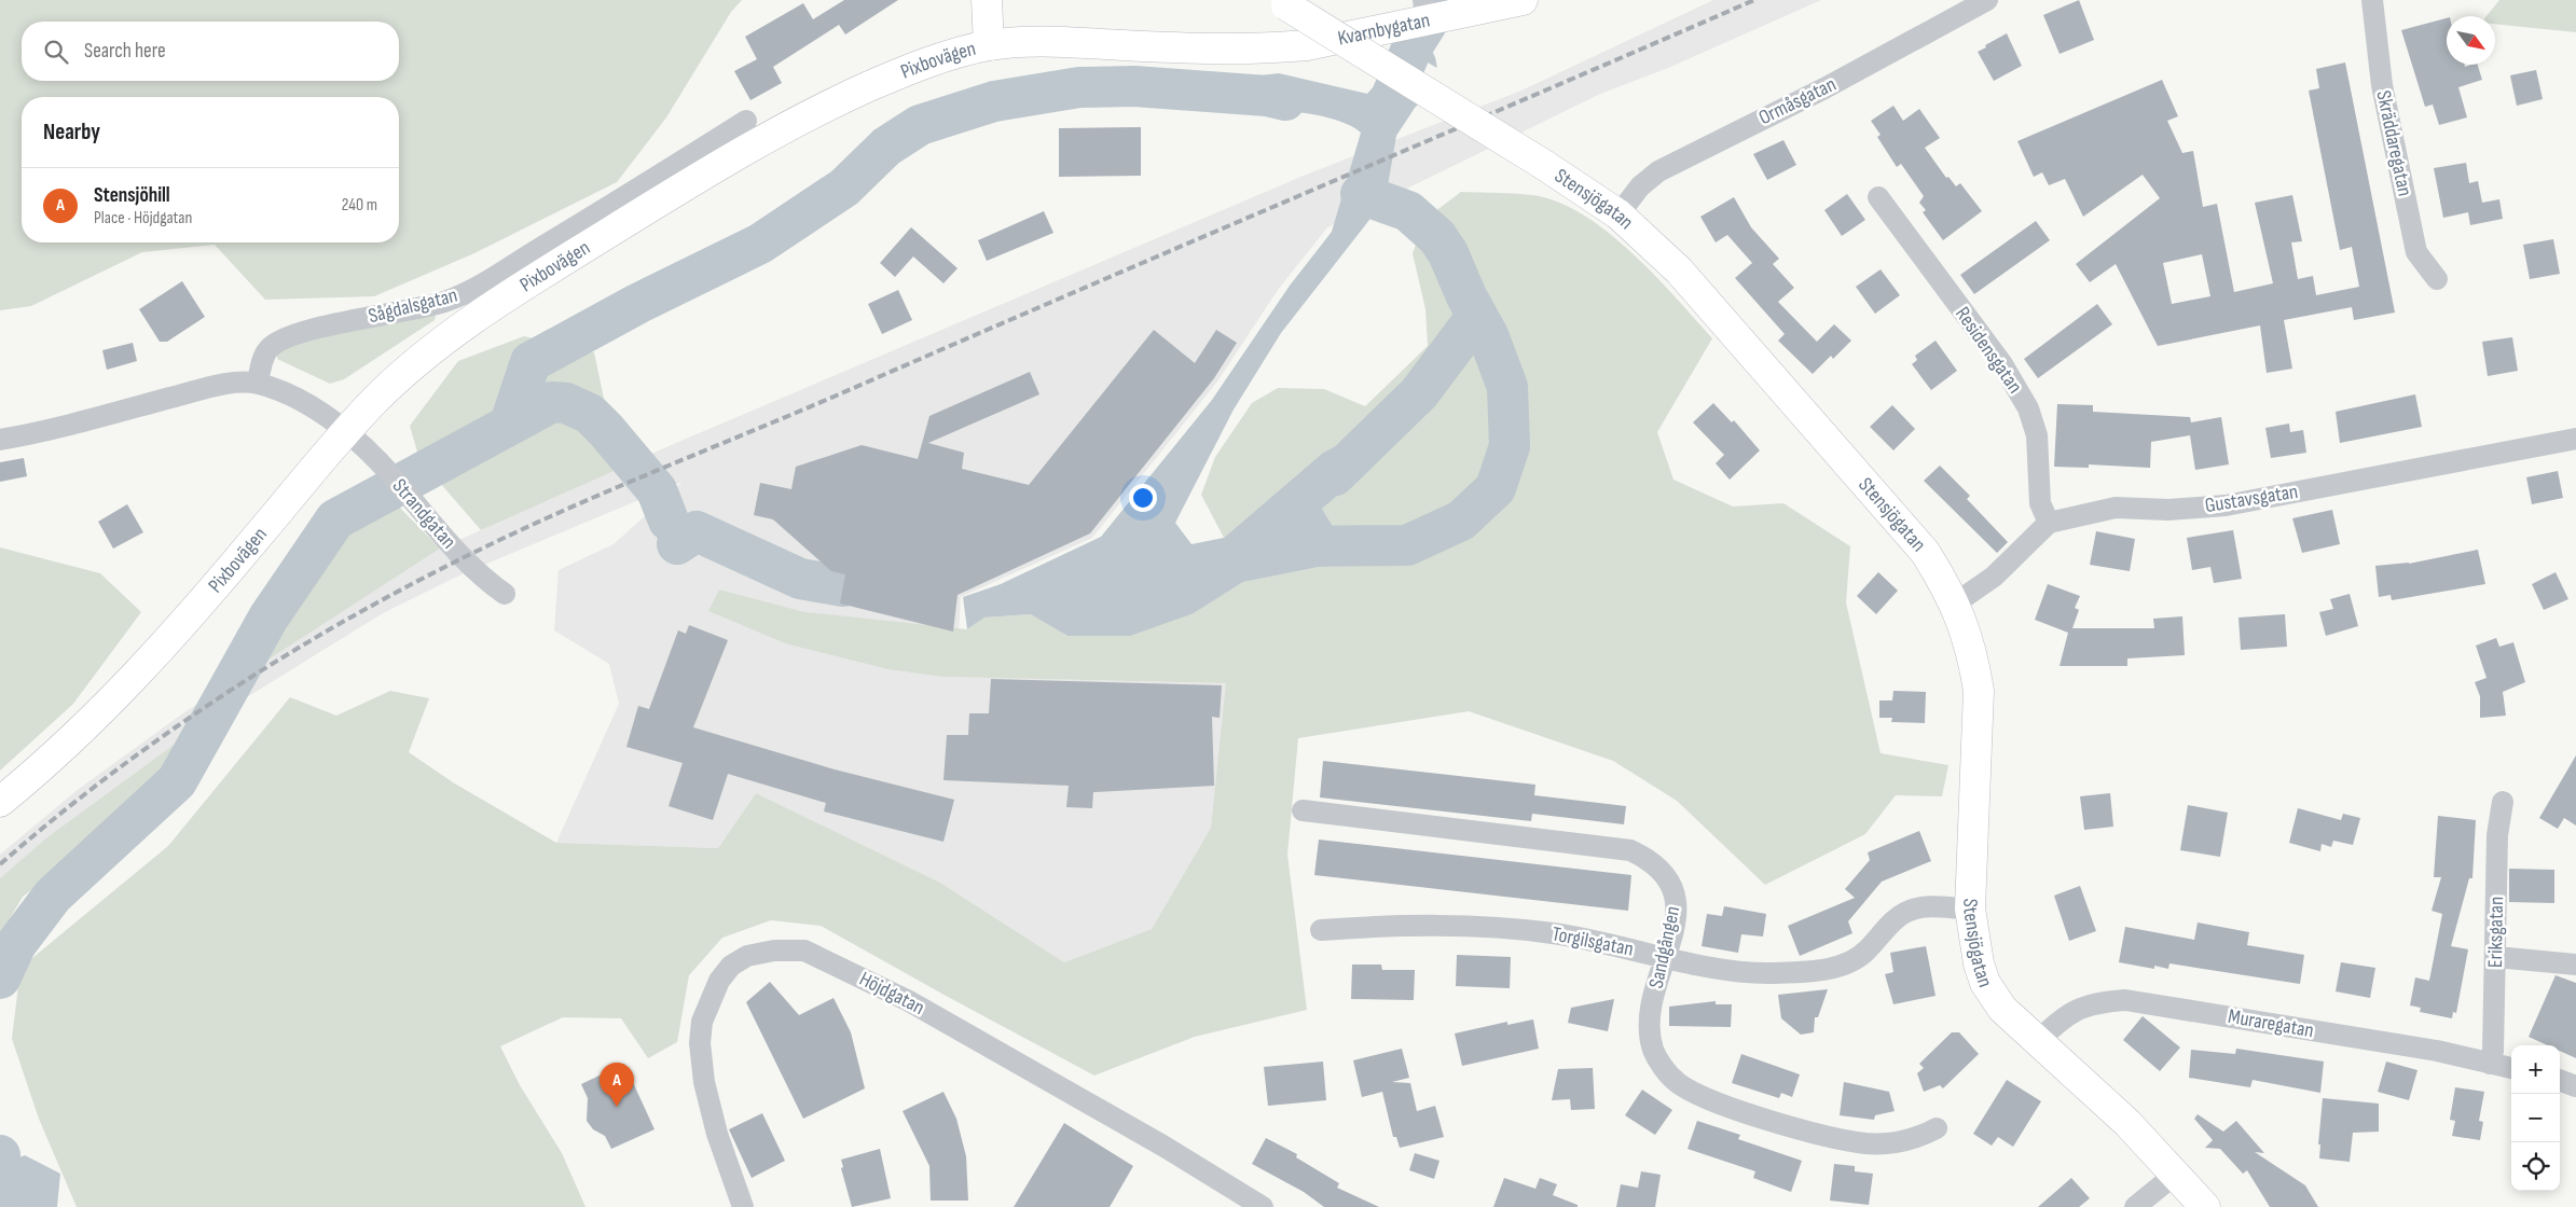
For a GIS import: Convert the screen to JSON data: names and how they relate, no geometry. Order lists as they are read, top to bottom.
{
  "streets": {
    "street": [
      "Kvarnbygatan",
      "Pixbovägen",
      "Ormåsgatan",
      "Skräddaregatan",
      "Stensjögatan",
      "Sågdalsgatan",
      "Residensgatan",
      "Gustavsgatan",
      "Strandgatan",
      "Eriksgatan",
      "Torgilsgatan",
      "Sandgången",
      "Höjdgatan",
      "Muraregatan"
    ]
  },
  "crossings": [
    ["Kvarnbygatan", "Pixbovägen"],
    ["Pixbovägen", "Strandgatan"],
    ["Ormåsgatan", "Stensjögatan"],
    ["Stensjögatan", "Torgilsgatan"],
    ["Stensjögatan", "Muraregatan"],
    ["Residensgatan", "Gustavsgatan"],
    ["Eriksgatan", "Muraregatan"],
    ["Torgilsgatan", "Sandgången"]
  ],
  "north": "bottom right",
  "page": {
    "search": "Search here",
    "heading": "Nearby",
    "list": [
      {
        "mark": "A",
        "name": "Stensjöhill",
        "note": "Place · Höjdgatan",
        "value": "240 m"
      }
    ],
    "map_buttons": ["+", "−"],
    "pins": "A"
  }
}
